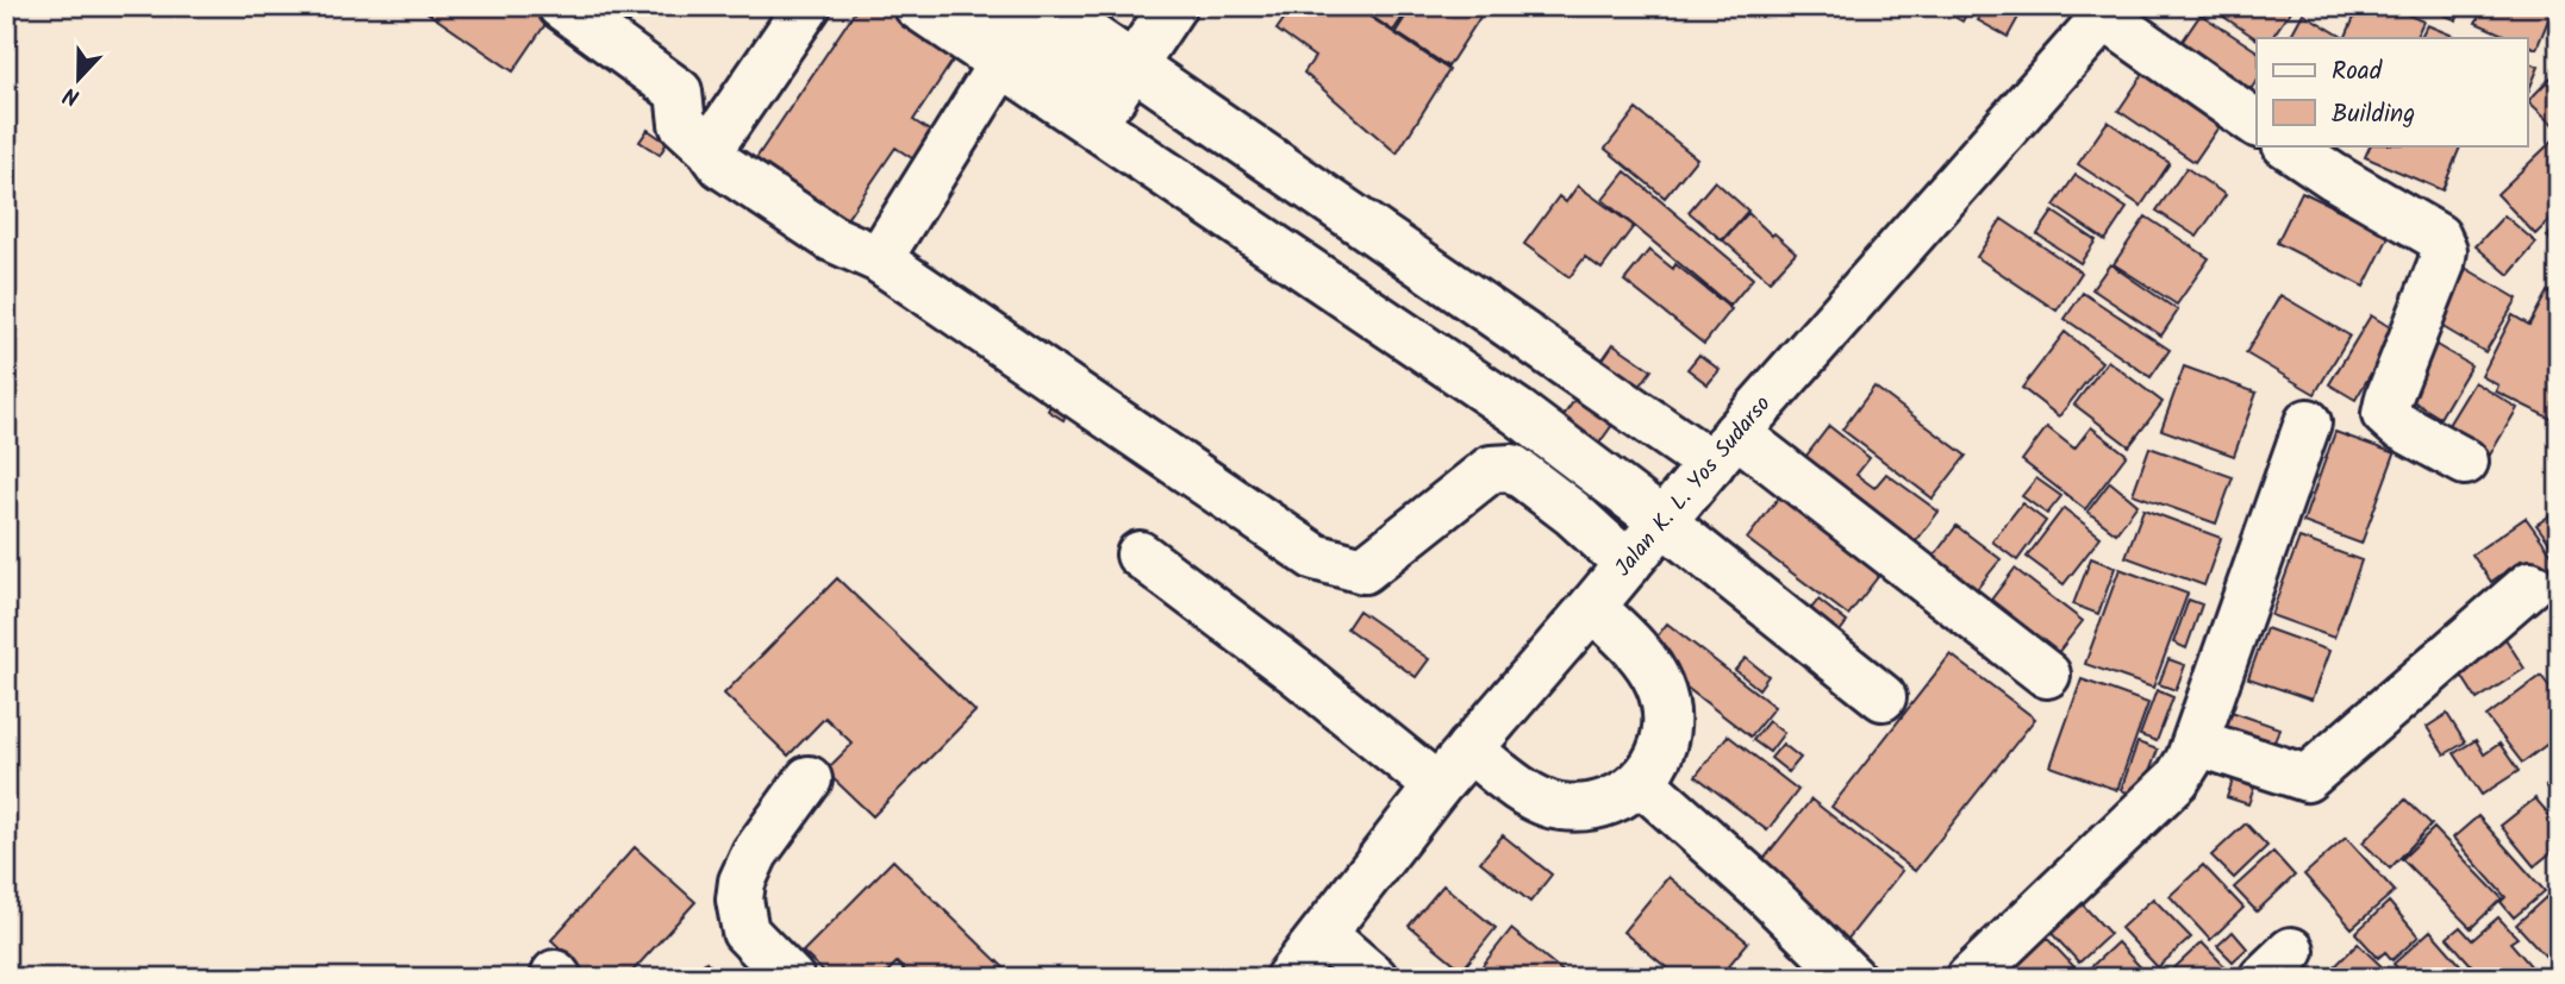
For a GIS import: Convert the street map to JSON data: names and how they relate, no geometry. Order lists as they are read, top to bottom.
{
  "streets": {
    "main road": ["Jalan K. L. Yos Sudarso"]
  },
  "legend": ["Road", "Building"],
  "north": "bottom"
}
